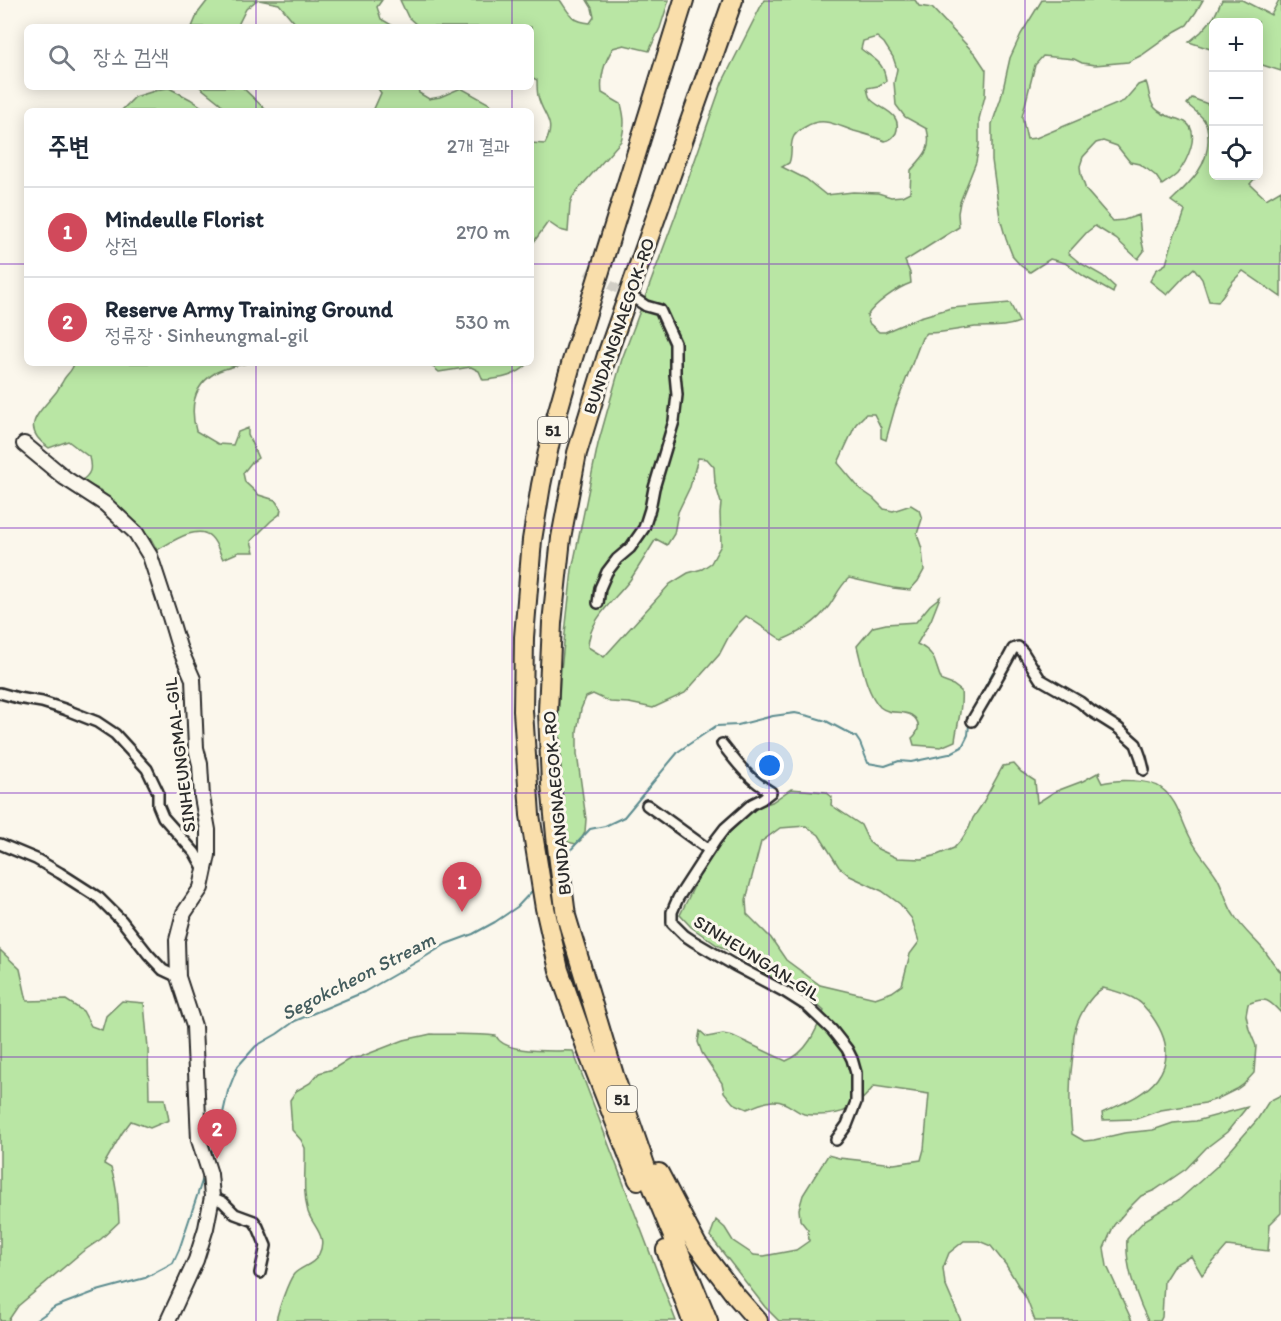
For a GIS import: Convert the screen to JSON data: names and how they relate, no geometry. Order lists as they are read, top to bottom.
{
  "streets": {
    "highway": ["BUNDANGNAEGOK-RO", "51"],
    "street": ["SINHEUNGMAL-GIL", "SINHEUNGAN-GIL"]
  },
  "water": ["Segokcheon Stream"],
  "page": {
    "map_buttons": ["+", "−"],
    "search": "장소 검색",
    "heading": ["주변", "2개 결과"],
    "list": [
      {
        "mark": "1",
        "name": "Mindeulle Florist",
        "note": "상점",
        "value": "270 m"
      },
      {
        "mark": "2",
        "name": "Reserve Army Training Ground",
        "note": "정류장 · Sinheungmal-gil",
        "value": "530 m"
      }
    ],
    "pins": ["1", "2"]
  }
}
